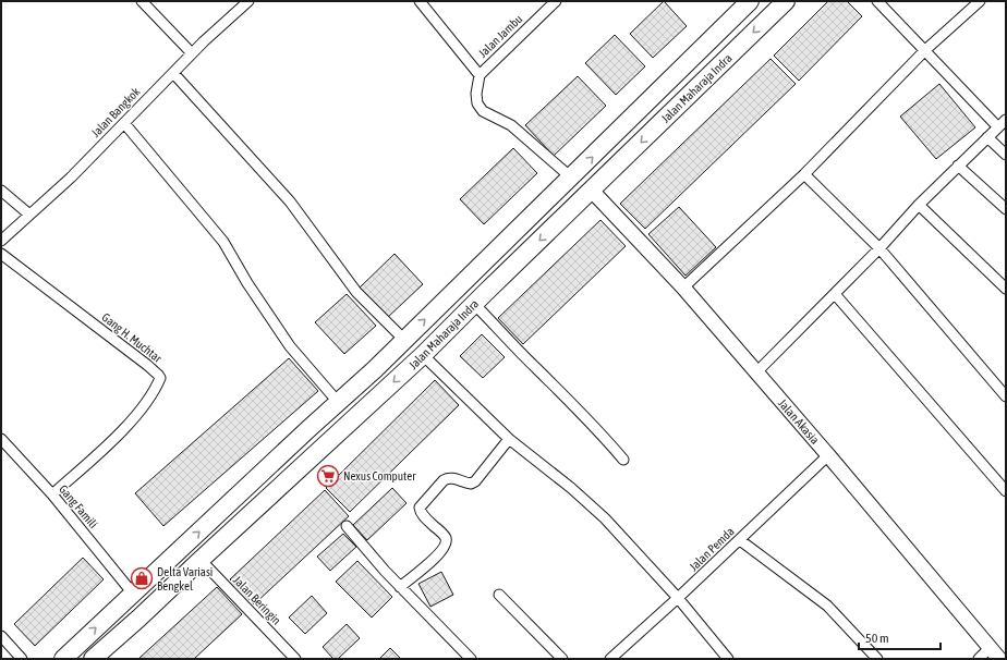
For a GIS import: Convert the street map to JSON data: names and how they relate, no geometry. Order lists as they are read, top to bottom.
{
  "streets": {
    "highway": ["Jalan Maharaja Indra"],
    "street": [
      "Jalan Jambu",
      "Jalan Bangkok",
      "Gang H. Muchtar",
      "Jalan Akasia",
      "Gang Famili",
      "Jalan Pemda",
      "Jalan Beringin"
    ]
  },
  "crossings": [
    ["Jalan Maharaja Indra", "Jalan Akasia"],
    ["Jalan Maharaja Indra", "Gang Famili"],
    ["Jalan Maharaja Indra", "Jalan Beringin"],
    ["Gang H. Muchtar", "Gang Famili"],
    ["Jalan Akasia", "Jalan Pemda"]
  ],
  "places": {
    "supermarket": ["Nexus Computer"],
    "shop": ["Delta Variasi Bengkel"]
  },
  "scale_bar": "50 m"
}
